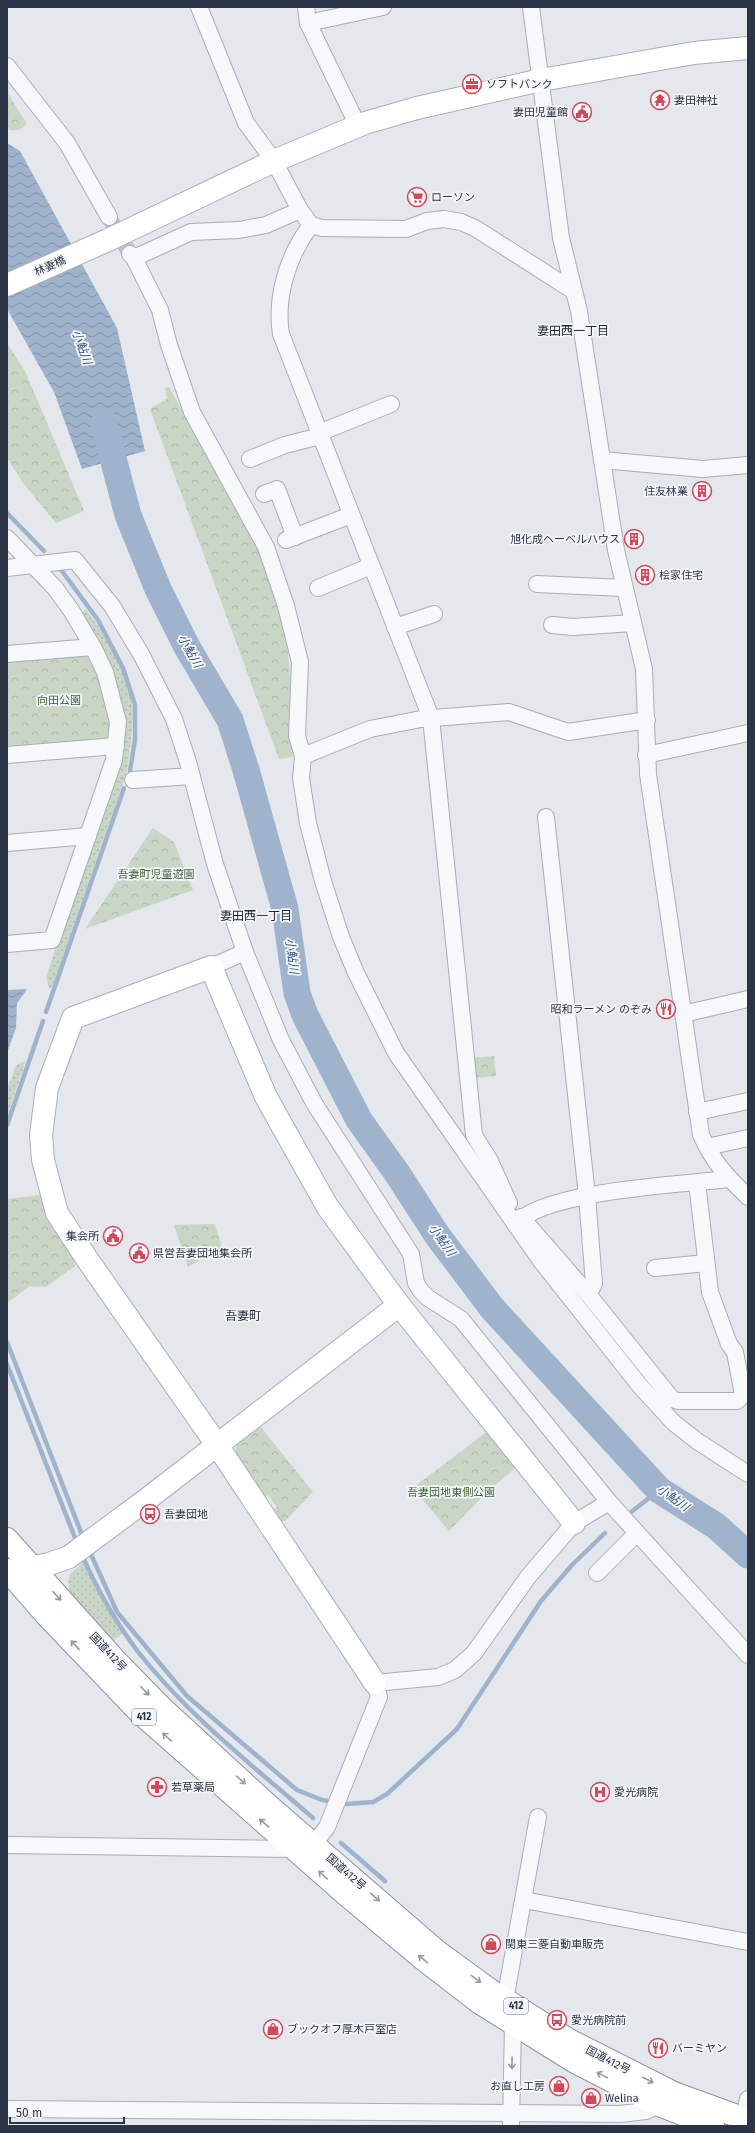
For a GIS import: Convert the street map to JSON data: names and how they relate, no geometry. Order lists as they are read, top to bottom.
{
  "streets": {
    "main road": ["林妻橋", "国道412号", "412"]
  },
  "districts": ["妻田西一丁目", "妻田西一丁目", "吾妻町"],
  "water": ["小鮎川"],
  "parks": ["向田公園", "吾妻町児童遊園", "吾妻団地東側公園"],
  "places": {
    "office": ["ソフトバンク"],
    "temple": ["妻田神社"],
    "public building": ["妻田児童館", "集会所", "県営吾妻団地集会所"],
    "supermarket": ["ローソン"],
    "building": ["住友林業", "旭化成ヘーベルハウス", "桧家住宅"],
    "restaurant": ["昭和ラーメン のぞみ", "バーミヤン"],
    "bus stop": ["吾妻団地", "愛光病院前"],
    "pharmacy": ["若草薬局"],
    "hospital": ["愛光病院"],
    "shop": [
      "関東三菱自動車販売",
      "ブックオフ厚木戸室店",
      "お直し工房",
      "Welina"
    ]
  },
  "scale_bar": "50 m"
}
